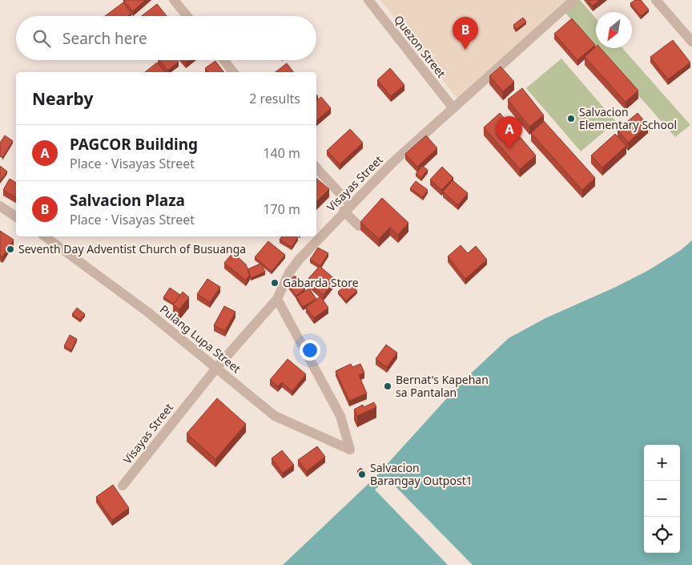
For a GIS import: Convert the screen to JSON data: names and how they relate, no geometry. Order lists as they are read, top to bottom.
{
  "streets": {
    "street": ["Quezon Street", "Visayas Street", "Pulang Lupa Street"]
  },
  "crossings": [
    ["Quezon Street", "Visayas Street"],
    ["Visayas Street", "Pulang Lupa Street"]
  ],
  "places": [
    "Salvacion Elementary School",
    "Seventh Day Adventist Church of Busuanga",
    "Gabarda Store",
    "Bernat's Kapehan sa Pantalan",
    "Salvacion Barangay Outpost1"
  ],
  "north": "bottom left",
  "page": {
    "search": "Search here",
    "pins": ["B", "A"],
    "heading": ["Nearby", "2 results"],
    "list": [
      {
        "mark": "A",
        "name": "PAGCOR Building",
        "note": "Place · Visayas Street",
        "value": "140 m"
      },
      {
        "mark": "B",
        "name": "Salvacion Plaza",
        "note": "Place · Visayas Street",
        "value": "170 m"
      }
    ],
    "map_buttons": ["+", "−"]
  }
}
